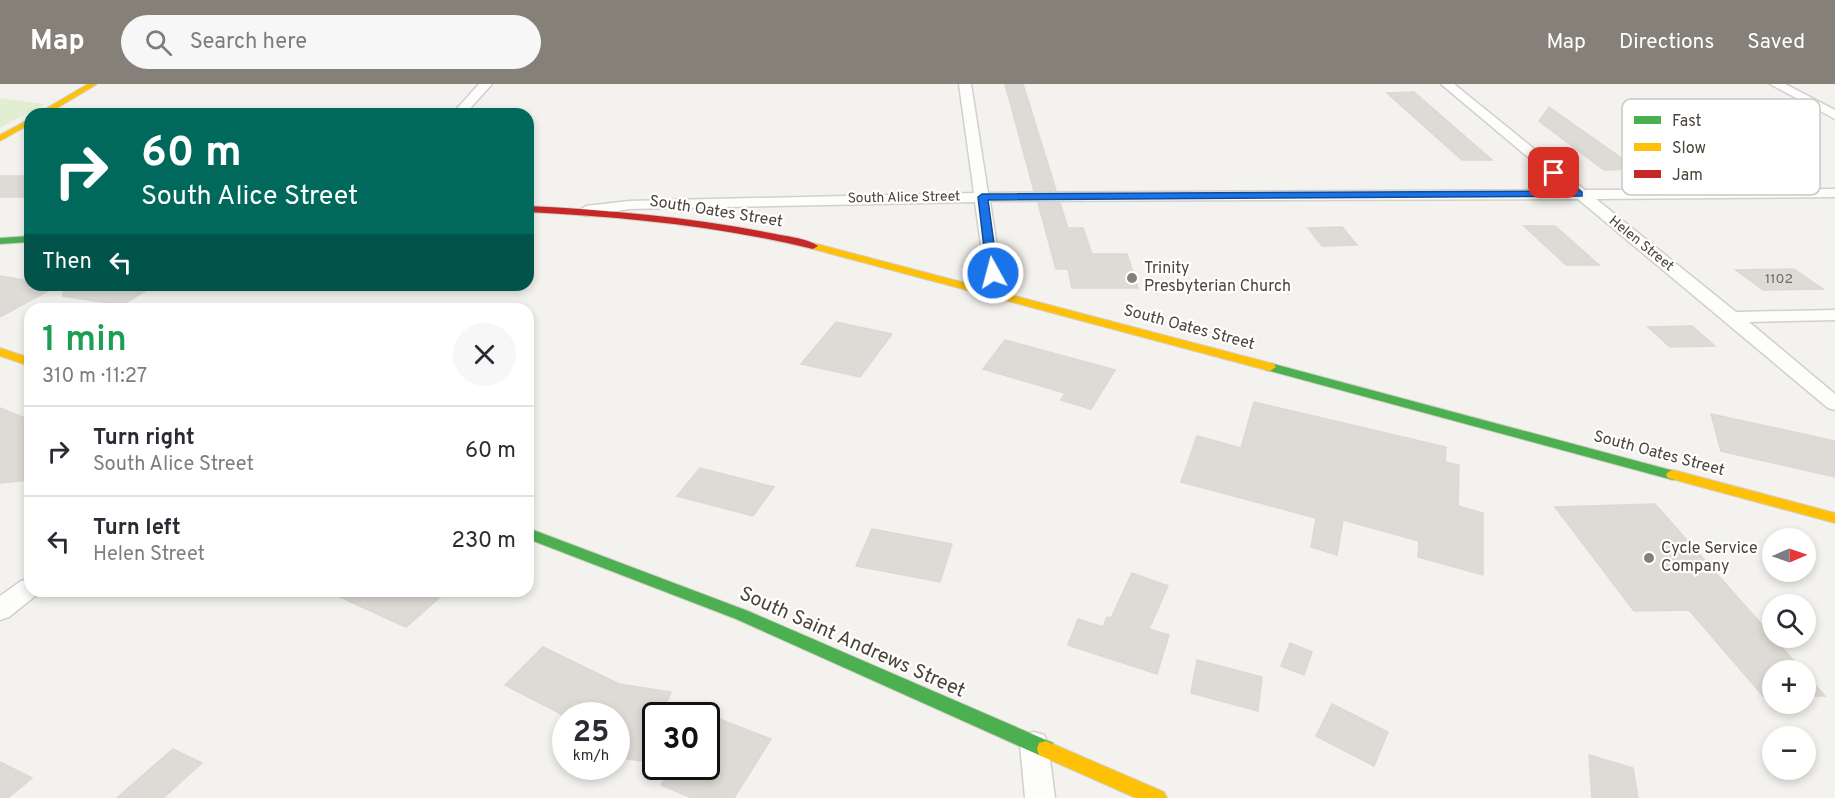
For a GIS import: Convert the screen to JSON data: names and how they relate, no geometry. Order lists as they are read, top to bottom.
{
  "streets": {
    "main road": ["South Oates Street", "South Saint Andrews Street"],
    "street": ["South Alice Street", "Helen Street"]
  },
  "crossings": [
    ["South Alice Street", "South Oates Street"],
    ["South Alice Street", "Helen Street"]
  ],
  "places": ["Trinity Presbyterian Church", "Cycle Service Company"],
  "house_numbers": ["1102"],
  "legend": ["Fast", "Slow", "Jam"],
  "north": "right",
  "page": {
    "header": "Map",
    "search": "Search here",
    "nav": ["Map", "Directions", "Saved"],
    "turn": ["60 m", "South Alice Street"],
    "then": "Then",
    "heading": ["1 min", "310 m · 11:27"],
    "list": [
      {
        "name": "Turn right",
        "note": "South Alice Street",
        "value": "60 m"
      },
      {
        "name": "Turn left",
        "note": "Helen Street",
        "value": "230 m"
      }
    ],
    "map_buttons": ["+", "−"],
    "speed": "25 km/h",
    "limit": "30"
  }
}
